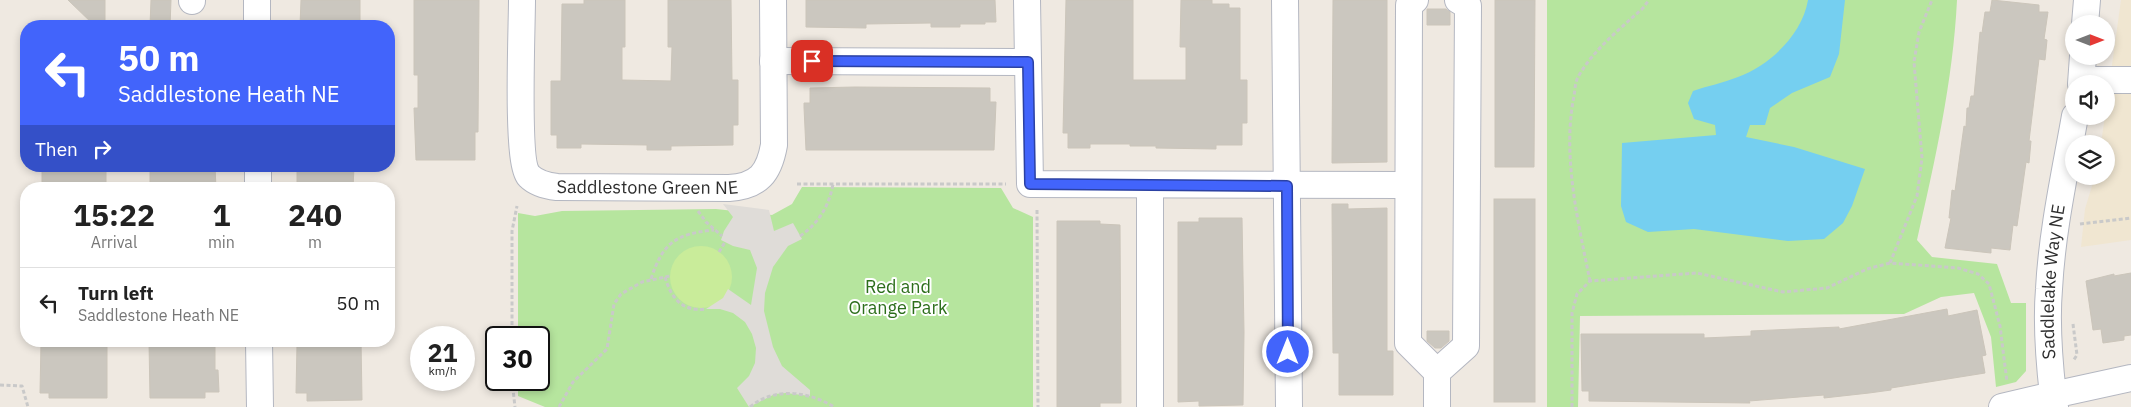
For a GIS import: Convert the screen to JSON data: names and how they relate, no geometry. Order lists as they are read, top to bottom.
{
  "streets": {
    "street": ["Saddlestone Green NE", "Saddlelake Way NE"]
  },
  "parks": ["Red and Orange Park"],
  "north": "right",
  "page": {
    "turn": ["50 m", "Saddlestone Heath NE"],
    "then": "Then",
    "eta": [
      "15:22",
      "Arrival",
      "1",
      "min",
      "240",
      "m"
    ],
    "list": [
      {
        "name": "Turn left",
        "note": "Saddlestone Heath NE",
        "value": "50 m"
      }
    ],
    "speed": "21 km/h",
    "limit": "30"
  }
}
